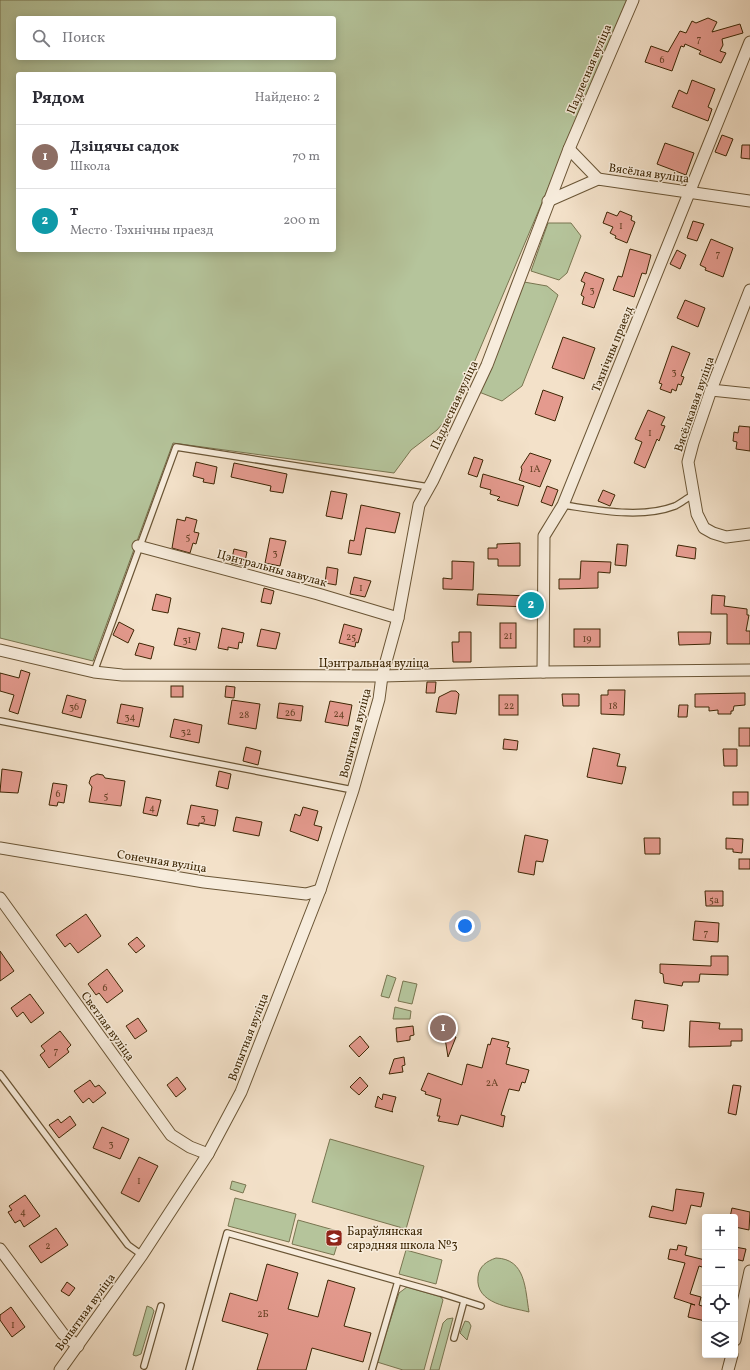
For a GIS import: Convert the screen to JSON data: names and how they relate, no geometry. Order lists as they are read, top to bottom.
{
  "streets": {
    "street": [
      "Падлесная вуліца",
      "Вясёлая вуліца",
      "Тэхнічны праезд",
      "Вясёлкавая вуліца",
      "Цэнтральны завулак",
      "Цэнтральная вуліца",
      "Вопытная вуліца",
      "Сонечная вуліца",
      "Светлая вуліца"
    ]
  },
  "crossings": [
    ["Падлесная вуліца", "Вясёлая вуліца"],
    ["Падлесная вуліца", "Цэнтральны завулак"],
    ["Падлесная вуліца", "Цэнтральная вуліца"],
    ["Падлесная вуліца", "Вопытная вуліца"],
    ["Вясёлая вуліца", "Тэхнічны праезд"],
    ["Тэхнічны праезд", "Цэнтральная вуліца"],
    ["Цэнтральная вуліца", "Вопытная вуліца"],
    ["Вопытная вуліца", "Сонечная вуліца"],
    ["Вопытная вуліца", "Светлая вуліца"]
  ],
  "places": {
    "school or university": ["Бараўлянская сярэдняя школа №3"]
  },
  "house_numbers": [
    "7",
    "6",
    "1",
    "7",
    "3",
    "3",
    "1",
    "1А",
    "5",
    "3",
    "1",
    "21",
    "25",
    "19",
    "31",
    "22",
    "18",
    "36",
    "26",
    "24",
    "28",
    "34",
    "32",
    "6",
    "5",
    "4",
    "3",
    "5а",
    "7",
    "6",
    "7",
    "2А",
    "3",
    "1",
    "4",
    "2",
    "2Б",
    "1"
  ],
  "page": {
    "search": "Поиск",
    "heading": ["Рядом", "Найдено: 2"],
    "list": [
      {
        "mark": "1",
        "name": "Дзіцячы садок",
        "note": "Школа",
        "value": "70 m"
      },
      {
        "mark": "2",
        "name": "т",
        "note": "Место · Тэхнічны праезд",
        "value": "200 m"
      }
    ],
    "pins": ["2", "1"],
    "map_buttons": ["+", "−"]
  }
}
